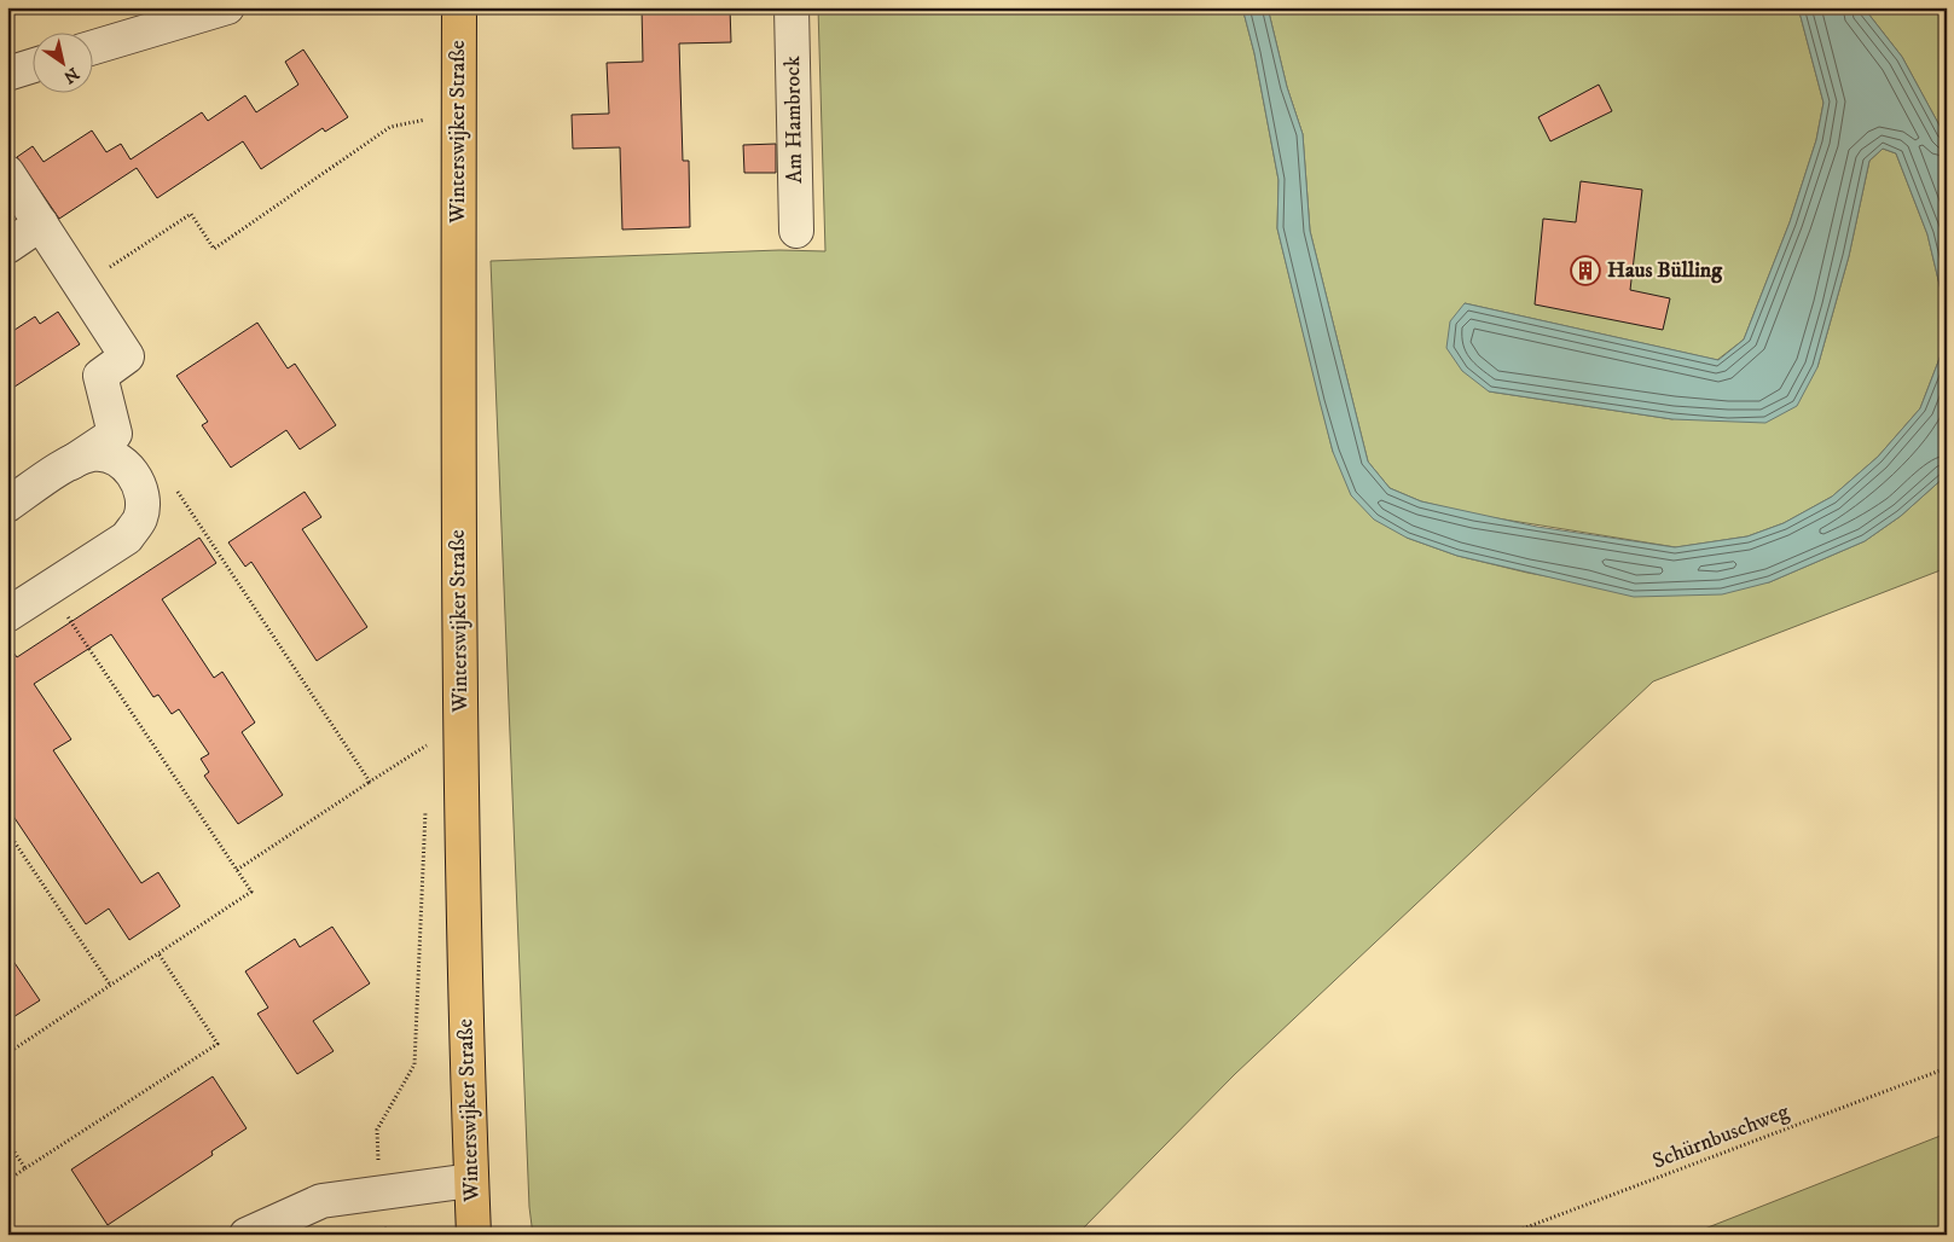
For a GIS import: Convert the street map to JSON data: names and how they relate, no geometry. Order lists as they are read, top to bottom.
{
  "streets": {
    "main road": ["Winterswijker Straße"],
    "street": ["Am Hambrock"],
    "path": ["Schürnbuschweg"]
  },
  "places": {
    "building": ["Haus Bülling"]
  },
  "north": "bottom right"
}
